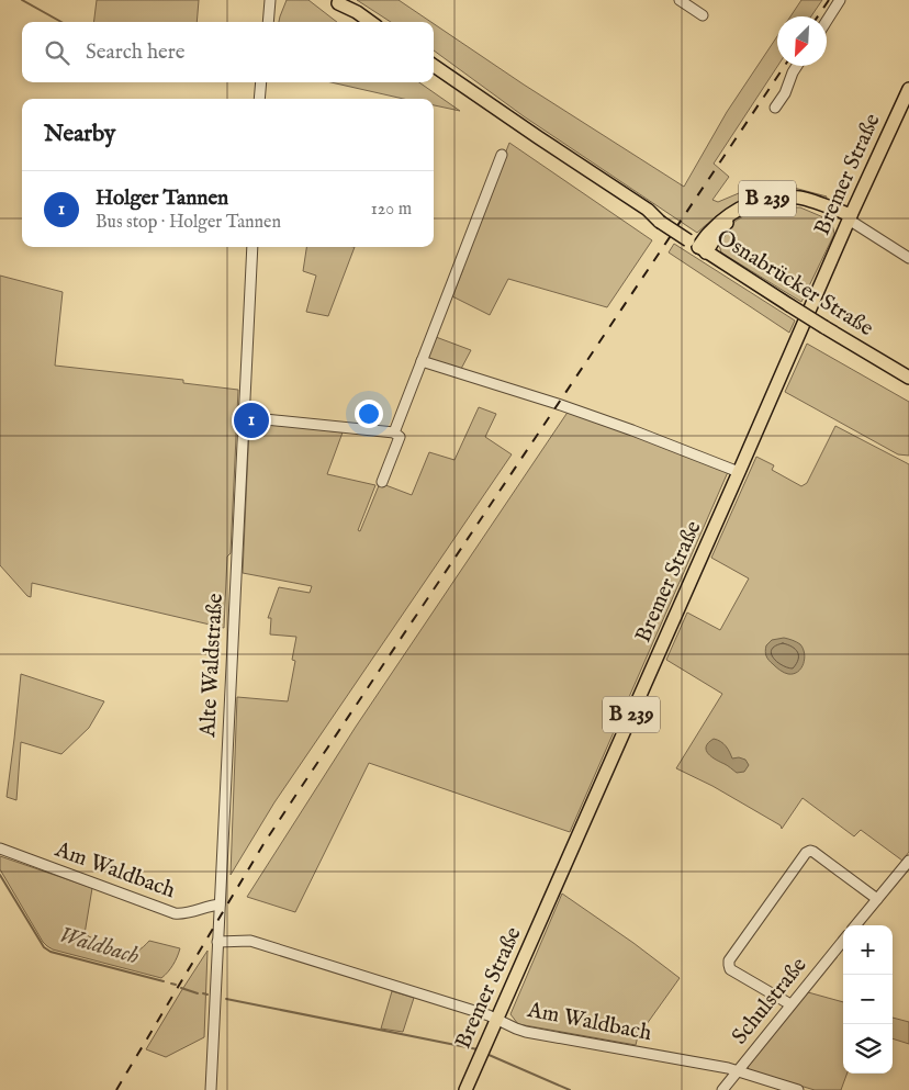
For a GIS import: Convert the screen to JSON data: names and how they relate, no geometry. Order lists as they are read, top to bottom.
{
  "streets": {
    "main road": ["Bremer Straße", "B 239", "Osnabrücker Straße"],
    "street": ["Alte Waldstraße", "Am Waldbach", "Schulstraße"]
  },
  "crossings": [
    ["Bremer Straße", "B 239"],
    ["Bremer Straße", "Am Waldbach"],
    ["B 239", "Osnabrücker Straße"],
    ["Alte Waldstraße", "Am Waldbach"],
    ["Am Waldbach", "Schulstraße"]
  ],
  "water": ["Waldbach"],
  "north": "bottom left",
  "page": {
    "search": "Search here",
    "heading": "Nearby",
    "list": [
      {
        "mark": "1",
        "name": "Holger Tannen",
        "note": "Bus stop · Holger Tannen",
        "value": "120 m"
      }
    ],
    "pins": "1",
    "map_buttons": ["+", "−"]
  }
}
